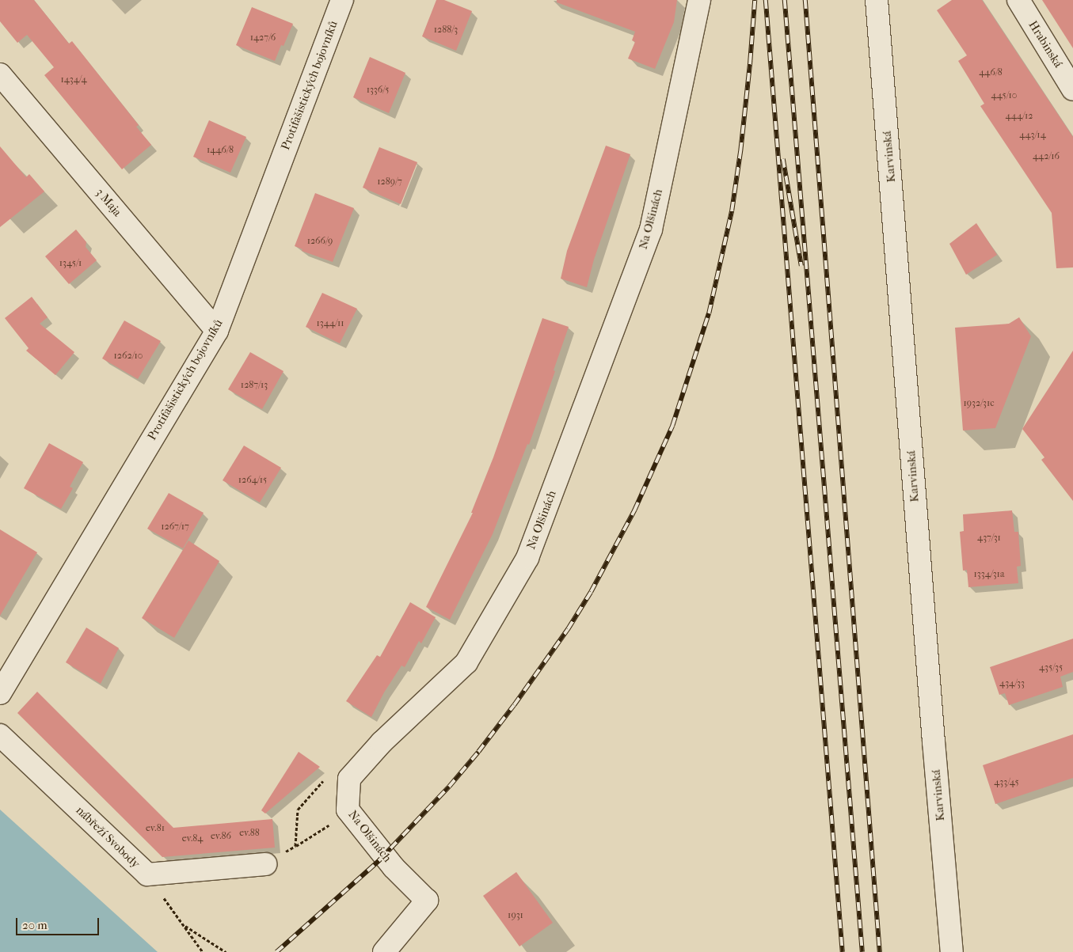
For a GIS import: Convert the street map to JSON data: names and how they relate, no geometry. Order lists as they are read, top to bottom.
{
  "streets": {
    "street": [
      "Hrabinská",
      "Protifašistických bojovníků",
      "Karvinská",
      "3 Maja",
      "Na Olšinách",
      "nábřeží Svobody"
    ]
  },
  "crossings": [
    ["Protifašistických bojovníků", "3 Maja"]
  ],
  "house_numbers": [
    "1288/3",
    "1427/6",
    "446/8",
    "1434/4",
    "1336/5",
    "445/10",
    "444/12",
    "443/14",
    "1446/8",
    "442/16",
    "1289/7",
    "1266/9",
    "1345/1",
    "1344/11",
    "1262/10",
    "1287/13",
    "1932/31c",
    "1264/15",
    "1267/17",
    "437/31",
    "1334/31a",
    "435/35",
    "434/33",
    "433/45",
    "ev.81",
    "ev.88",
    "ev.86",
    "ev.84",
    "1931"
  ],
  "scale_bar": "20 m"
}
